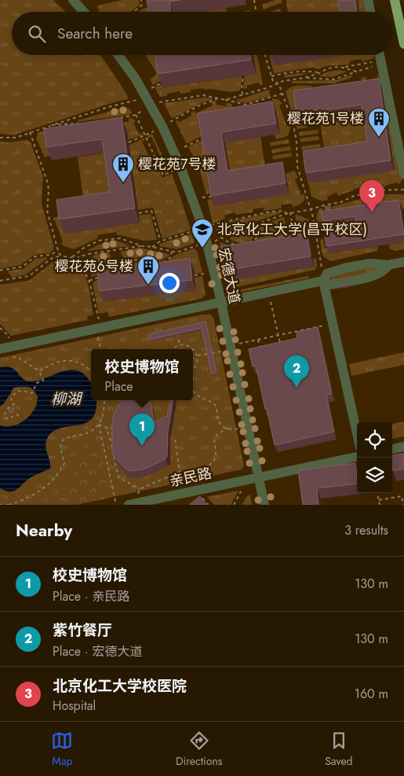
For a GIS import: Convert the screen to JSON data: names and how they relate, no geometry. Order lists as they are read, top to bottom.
{
  "streets": {
    "street": ["宏德大道", "亲民路"]
  },
  "crossings": [
    ["宏德大道", "亲民路"]
  ],
  "water": ["柳湖"],
  "places": {
    "building": ["樱花苑1号楼", "樱花苑7号楼", "樱花苑6号楼"],
    "school or university": ["北京化工大学(昌平校区)"]
  },
  "page": {
    "search": "Search here",
    "pins": ["3", "2", "1"],
    "popup": ["校史博物馆", "Place"],
    "heading": ["Nearby", "3 results"],
    "list": [
      {
        "mark": "1",
        "name": "校史博物馆",
        "note": "Place · 亲民路",
        "value": "130 m"
      },
      {
        "mark": "2",
        "name": "紫竹餐厅",
        "note": "Place · 宏德大道",
        "value": "130 m"
      },
      {
        "mark": "3",
        "name": "北京化工大学校医院",
        "note": "Hospital",
        "value": "160 m"
      }
    ],
    "nav": ["Map", "Directions", "Saved"]
  }
}
